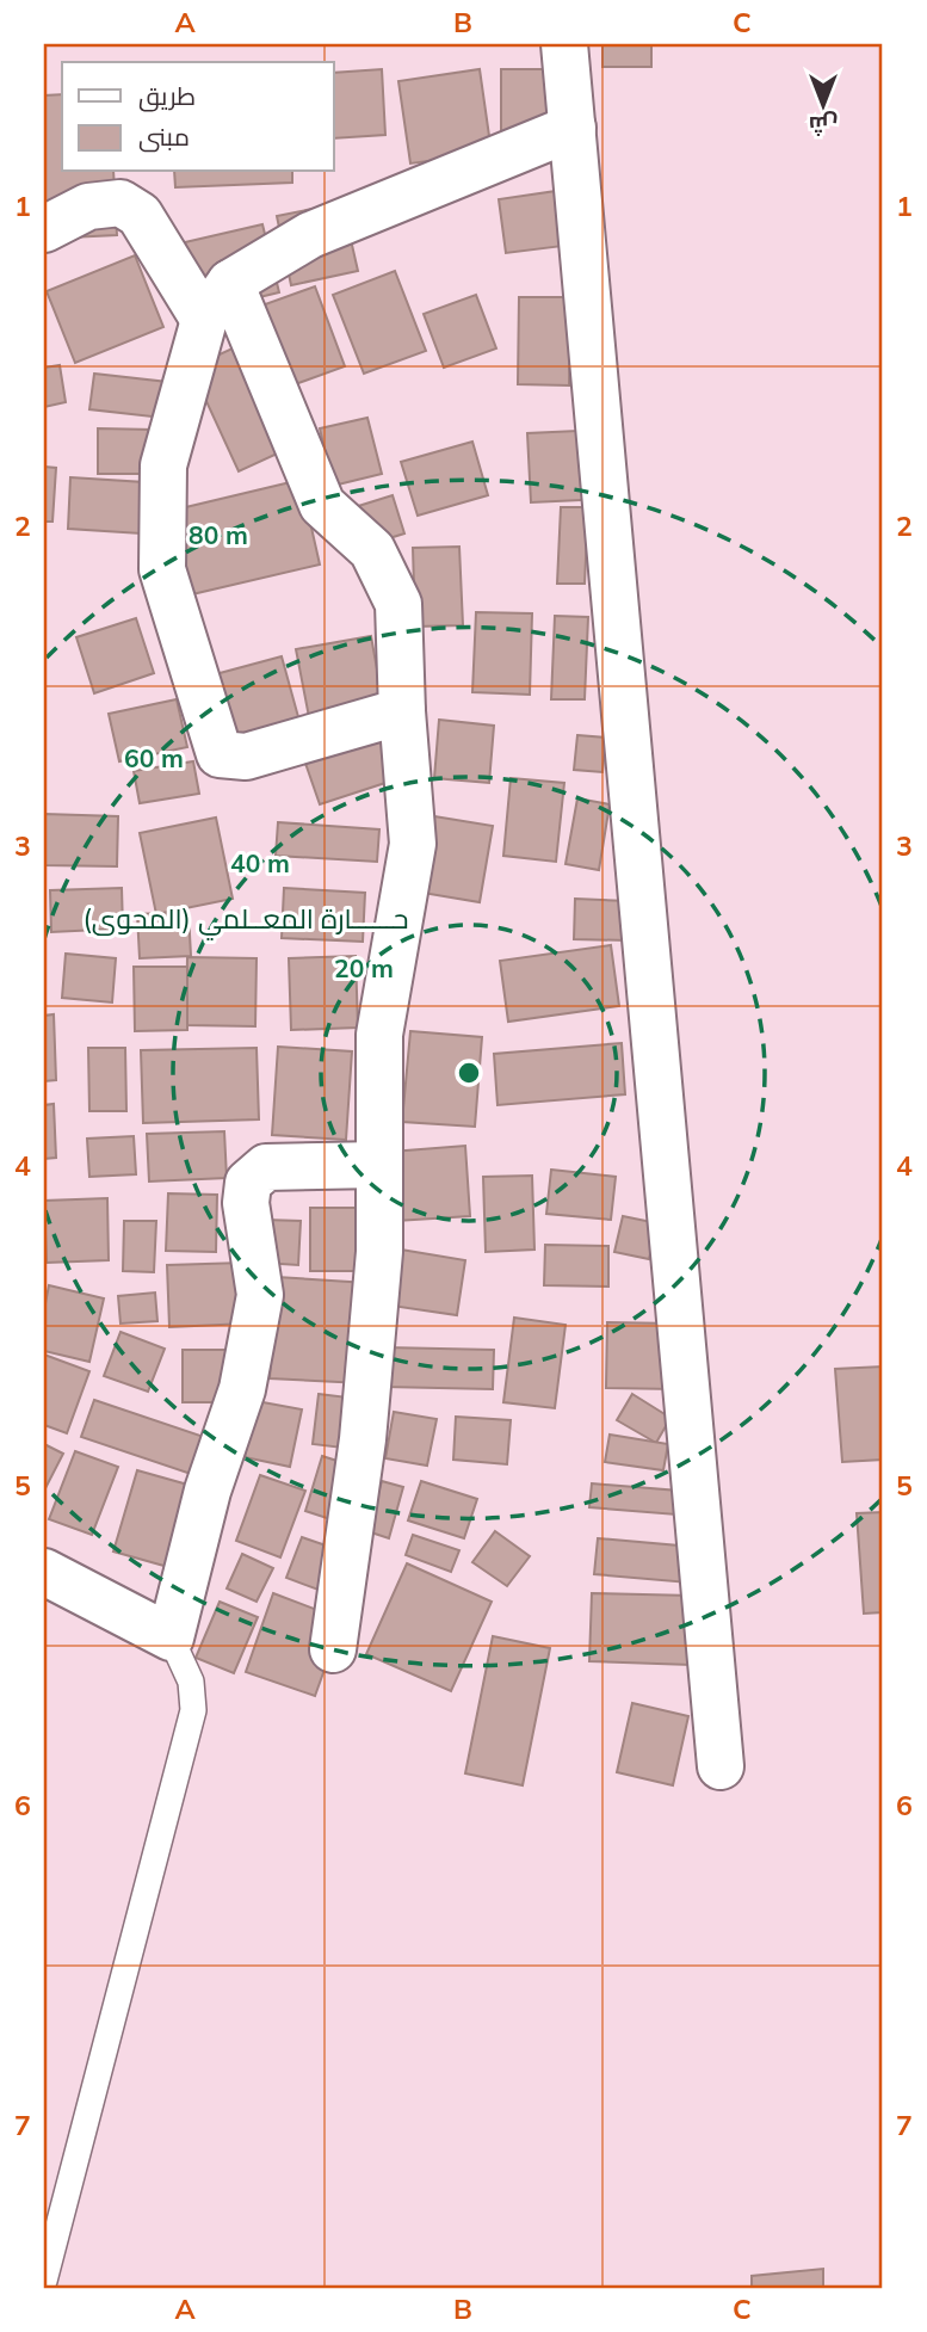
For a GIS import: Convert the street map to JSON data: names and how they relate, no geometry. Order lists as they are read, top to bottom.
{
  "districts": ["حــــــارة المعــلمي (المحوى)"],
  "legend": ["طريق", "مبنى"],
  "north": "bottom",
  "grid": {
    "columns": ["A", "B", "C"],
    "rows": [
      "1",
      "2",
      "3",
      "4",
      "5",
      "6",
      "7"
    ]
  },
  "rings": [
    "80 m",
    "60 m",
    "40 m",
    "20 m"
  ]
}
